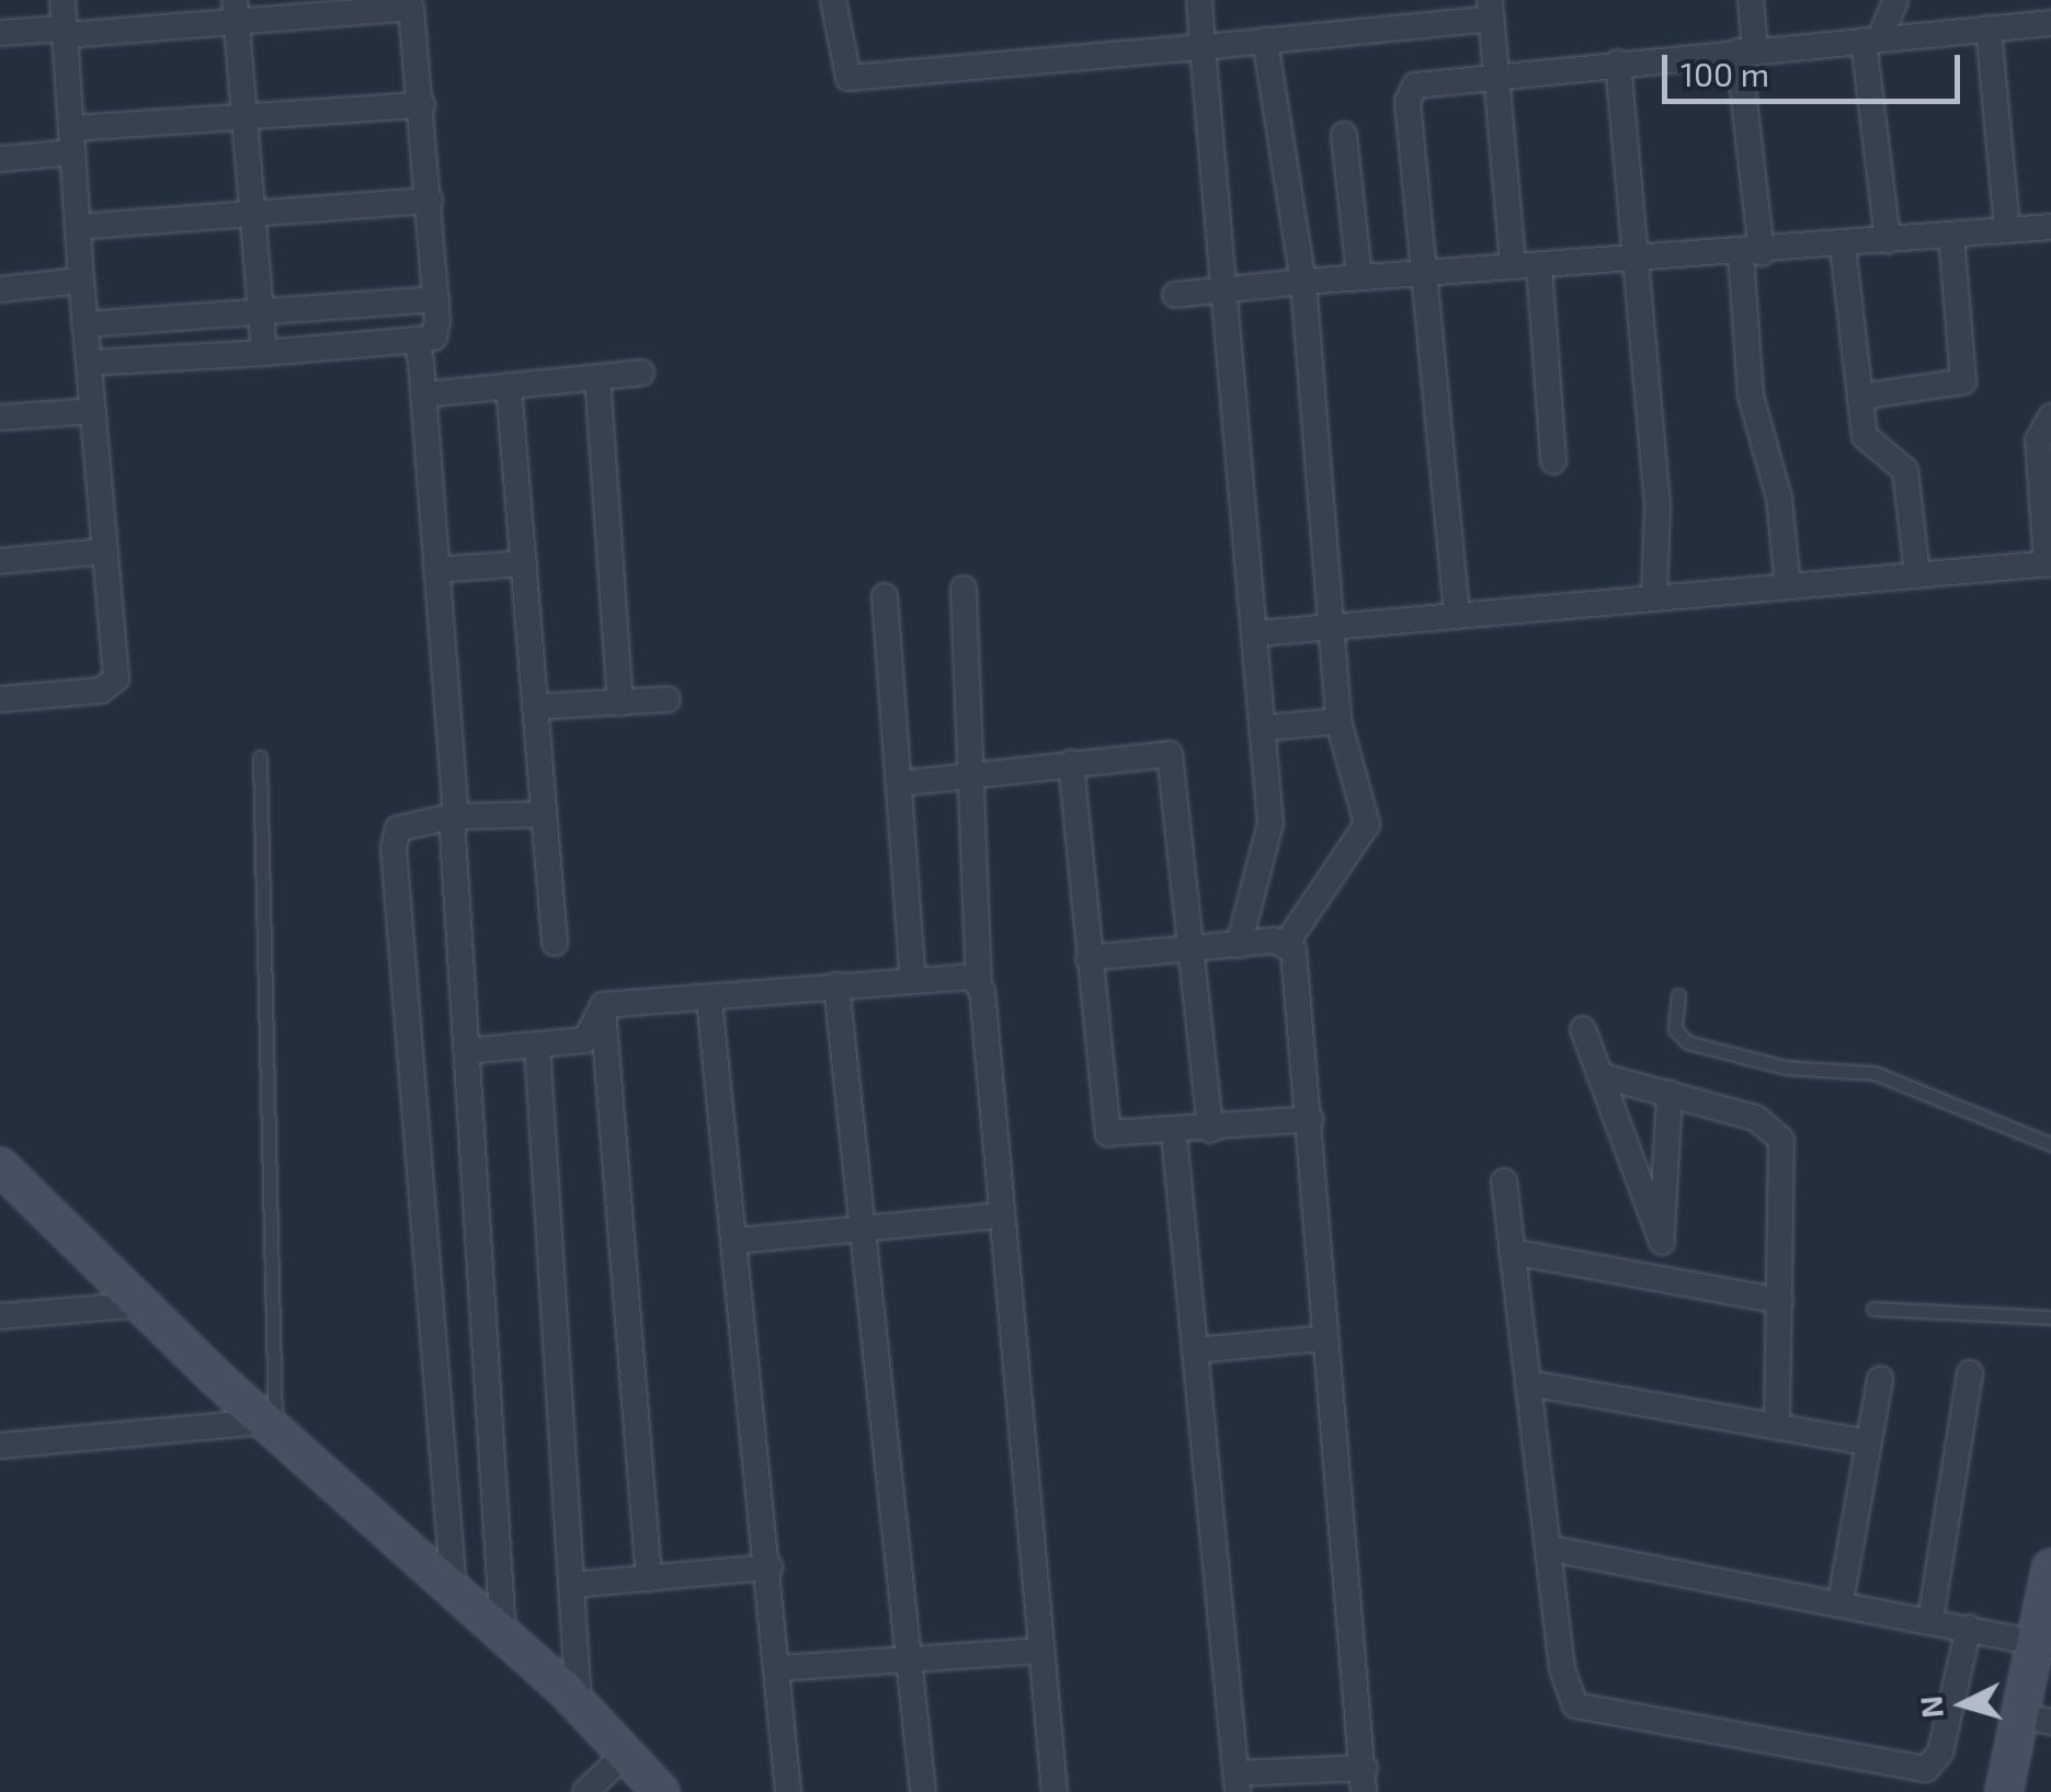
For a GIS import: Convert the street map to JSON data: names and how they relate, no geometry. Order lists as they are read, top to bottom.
{
  "scale_bar": "100 m",
  "north": "left"
}
